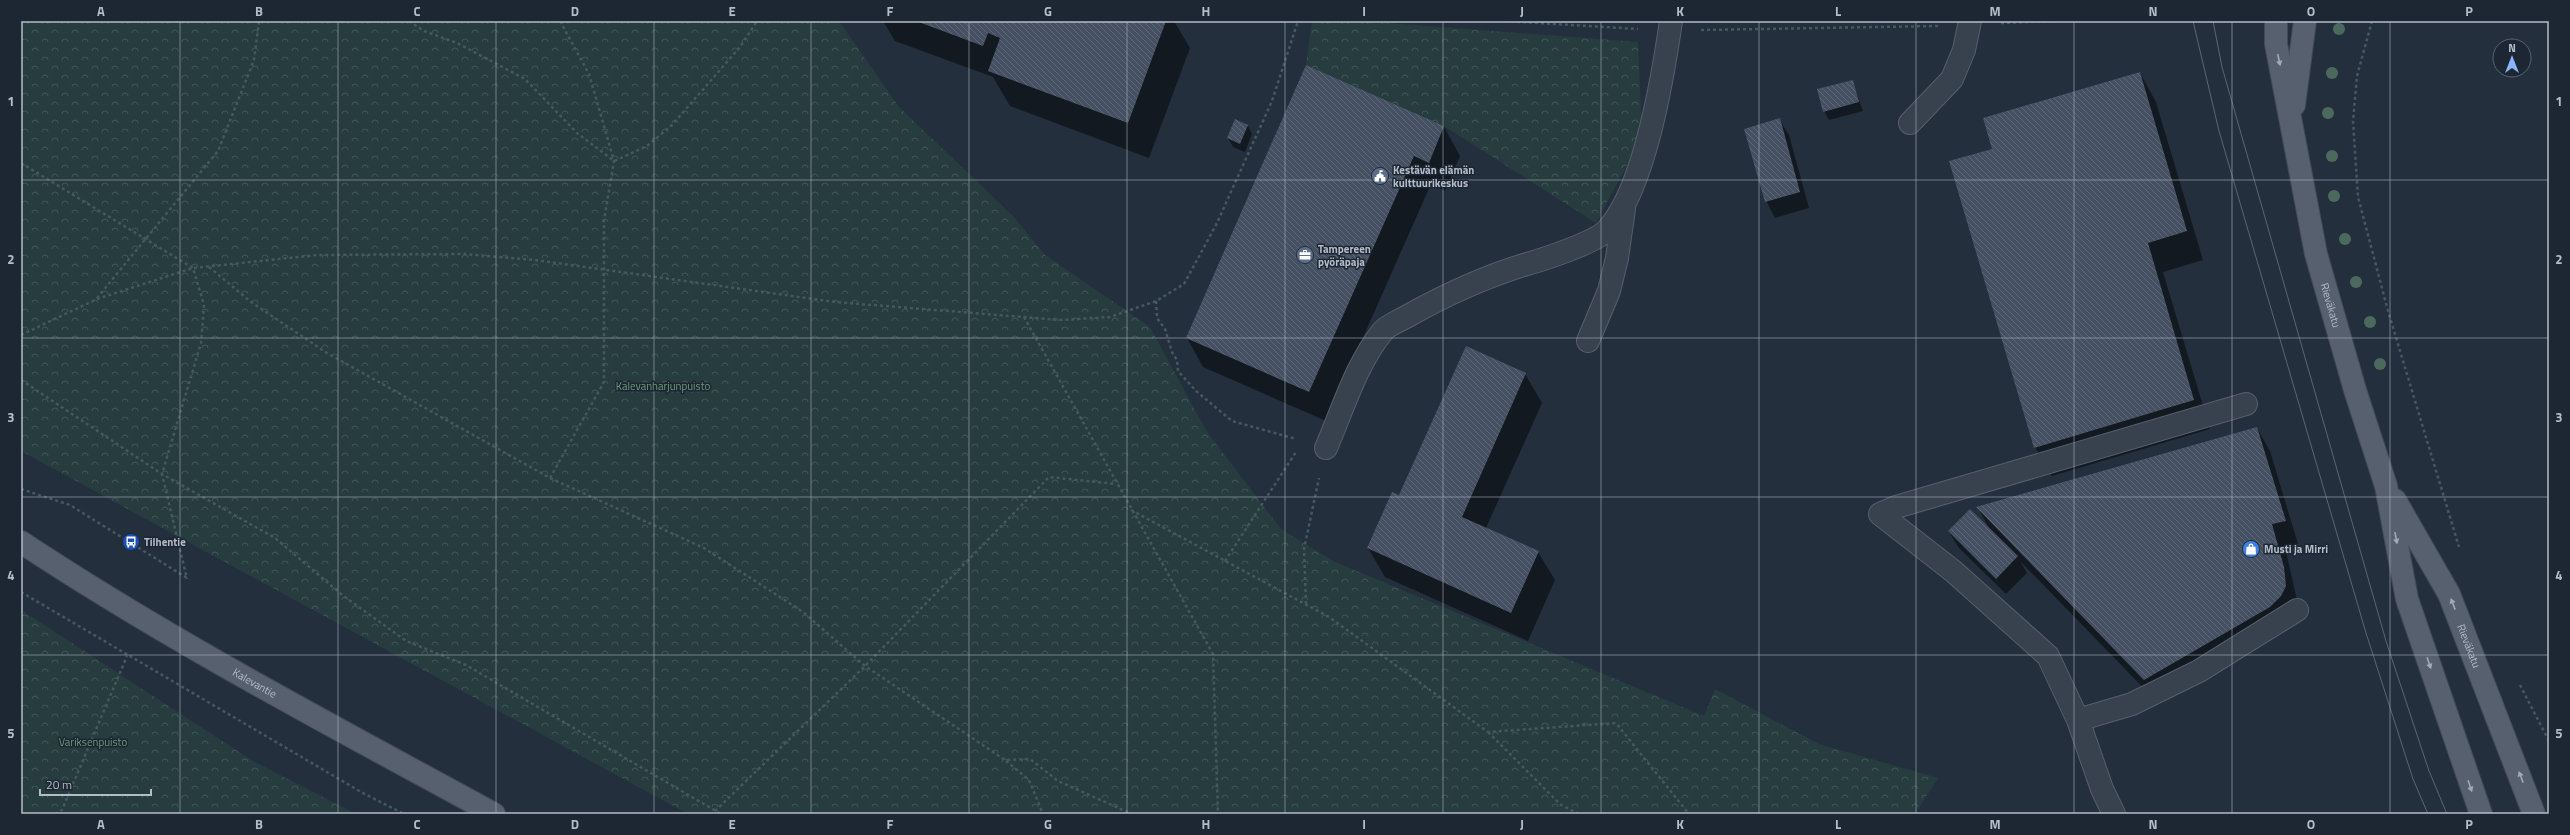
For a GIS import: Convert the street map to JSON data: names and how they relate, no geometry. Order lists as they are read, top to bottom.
{
  "streets": {
    "main road": ["Rieväkatu", "Kalevantie"]
  },
  "parks": ["Kalevanharjunpuisto", "Variksenpuisto"],
  "places": {
    "public building": ["Kestävän elämän kulttuurikeskus"],
    "office": ["Tampereen pyöräpaja"],
    "bus stop": ["Tilhentie"],
    "shop": ["Musti ja Mirri"]
  },
  "scale_bar": "20 m",
  "north": "top",
  "grid": {
    "columns": [
      "A",
      "B",
      "C",
      "D",
      "E",
      "F",
      "G",
      "H",
      "I",
      "J",
      "K",
      "L",
      "M",
      "N",
      "O",
      "P"
    ],
    "rows": [
      "1",
      "2",
      "3",
      "4",
      "5"
    ]
  }
}
